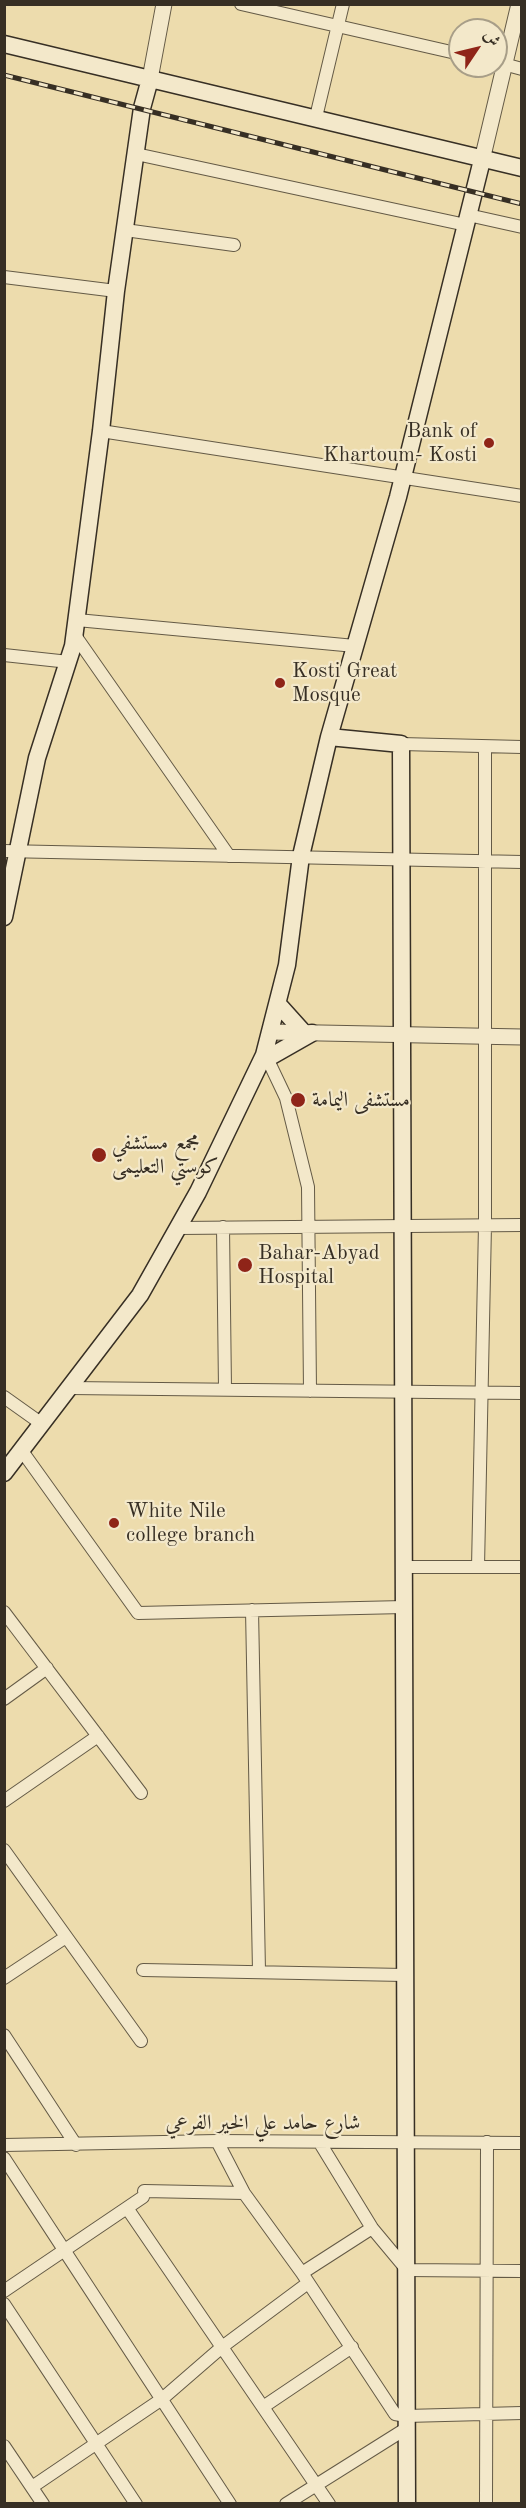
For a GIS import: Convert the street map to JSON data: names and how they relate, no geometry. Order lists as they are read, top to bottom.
{
  "streets": {
    "street": ["شارع حامد علي الخير الفرعي"]
  },
  "places": [
    "Bank of Khartoum- Kosti",
    "Kosti Great Mosque",
    "مستشفى اليمامة",
    "مجمع مستشفي كوستي التعليمى",
    "Bahar-Abyad Hospital",
    "White Nile college branch"
  ],
  "north": "top right"
}
